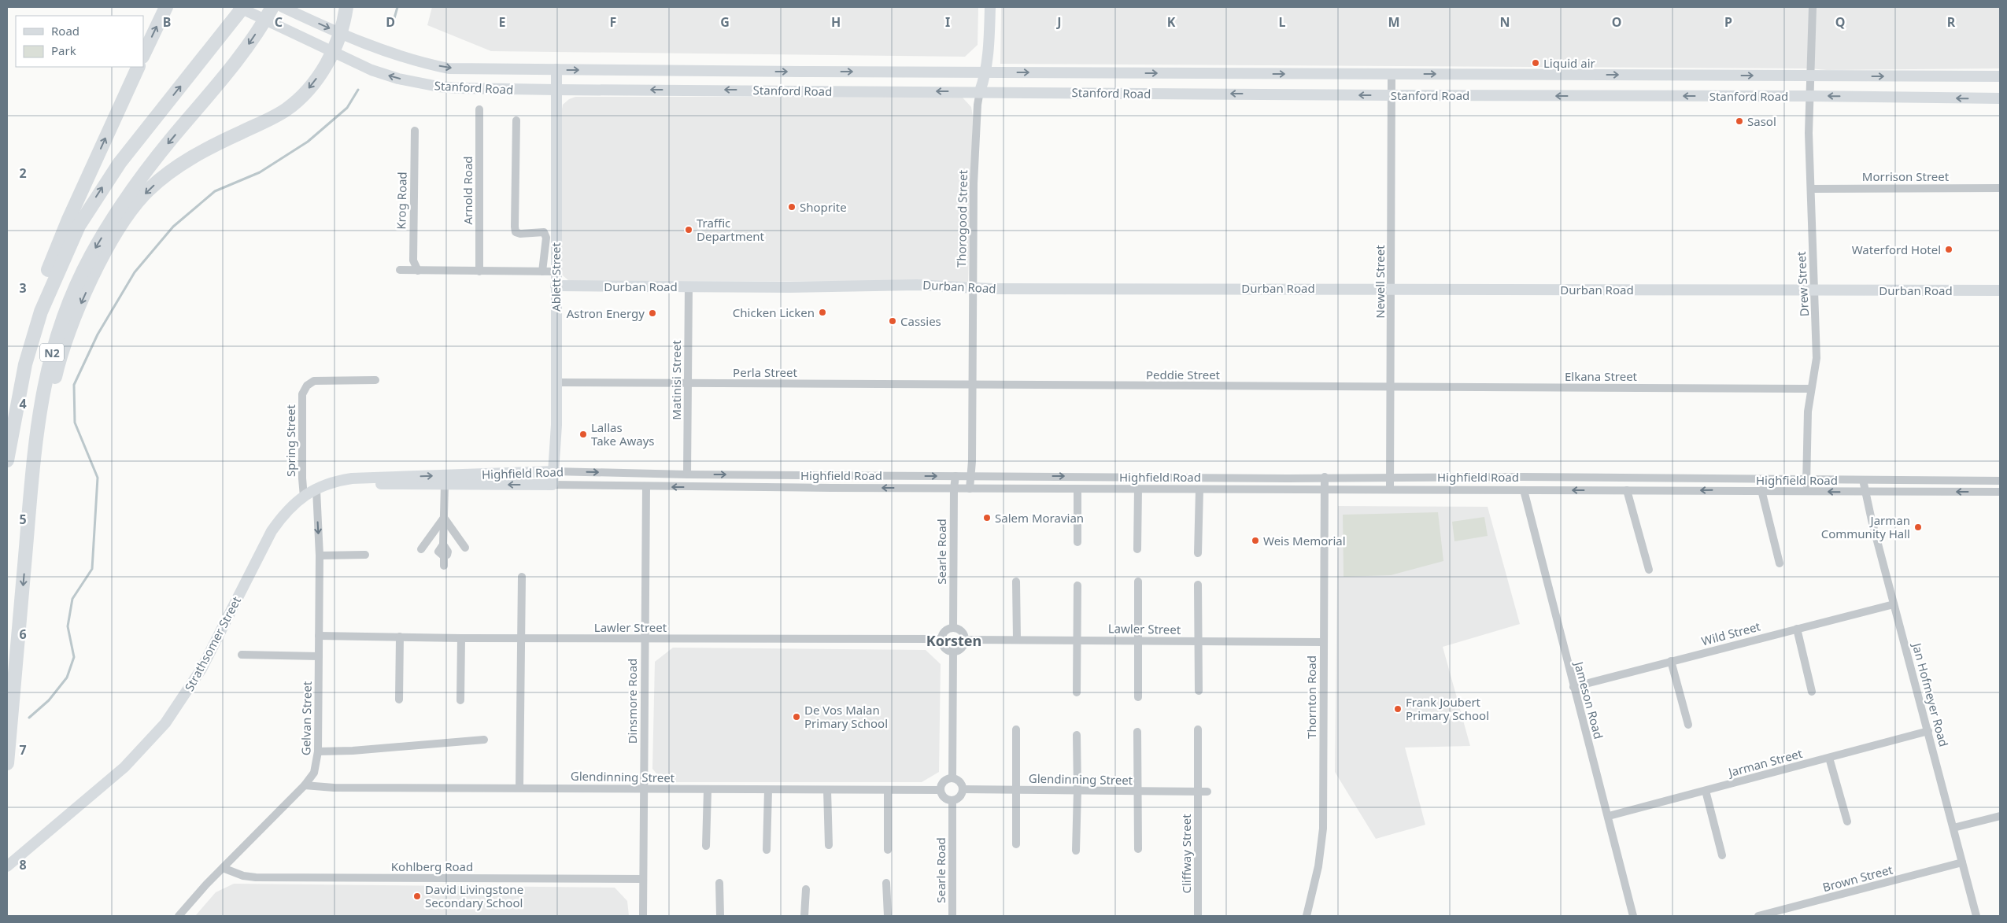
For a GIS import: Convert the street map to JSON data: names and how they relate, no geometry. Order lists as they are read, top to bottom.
{
  "streets": {
    "highway": ["N2"],
    "main road": [
      "Stanford Road",
      "Ablett Street",
      "Durban Road",
      "Highfield Road",
      "Strathsomer Street"
    ],
    "street": [
      "Morrison Street",
      "Arnold Road",
      "Krog Road",
      "Thorogood Street",
      "Newell Street",
      "Drew Street",
      "Perla Street",
      "Peddie Street",
      "Elkana Street",
      "Matinisi Street",
      "Spring Street",
      "Searle Road",
      "Lawler Street",
      "Wild Street",
      "Jan Hofmeyer Road",
      "Thornton Road",
      "Jameson Road",
      "Dinsmore Road",
      "Gelvan Street",
      "Jarman Street",
      "Glendinning Street",
      "Cliffway Street",
      "Kohlberg Road",
      "Brown Street"
    ]
  },
  "crossings": [
    ["Stanford Road", "Thorogood Street"],
    ["Stanford Road", "Ablett Street"],
    ["Stanford Road", "Newell Street"],
    ["Stanford Road", "Drew Street"],
    ["Morrison Street", "Drew Street"],
    ["Thorogood Street", "Durban Road"],
    ["Thorogood Street", "Perla Street"],
    ["Thorogood Street", "Peddie Street"],
    ["Thorogood Street", "Highfield Road"],
    ["Ablett Street", "Durban Road"],
    ["Ablett Street", "Perla Street"],
    ["Ablett Street", "Highfield Road"],
    ["Newell Street", "Durban Road"],
    ["Newell Street", "Peddie Street"],
    ["Newell Street", "Elkana Street"],
    ["Newell Street", "Highfield Road"],
    ["Drew Street", "Durban Road"],
    ["Drew Street", "Elkana Street"],
    ["Drew Street", "Highfield Road"],
    ["Durban Road", "Matinisi Street"],
    ["Perla Street", "Peddie Street"],
    ["Perla Street", "Matinisi Street"],
    ["Peddie Street", "Elkana Street"],
    ["Matinisi Street", "Highfield Road"],
    ["Spring Street", "Strathsomer Street"],
    ["Highfield Road", "Searle Road"],
    ["Highfield Road", "Strathsomer Street"],
    ["Highfield Road", "Jan Hofmeyer Road"],
    ["Highfield Road", "Thornton Road"],
    ["Highfield Road", "Jameson Road"],
    ["Highfield Road", "Dinsmore Road"],
    ["Highfield Road", "Gelvan Street"],
    ["Searle Road", "Lawler Street"],
    ["Searle Road", "Glendinning Street"],
    ["Lawler Street", "Thornton Road"],
    ["Lawler Street", "Dinsmore Road"],
    ["Lawler Street", "Gelvan Street"],
    ["Wild Street", "Jan Hofmeyer Road"],
    ["Wild Street", "Jameson Road"],
    ["Strathsomer Street", "Gelvan Street"],
    ["Jan Hofmeyer Road", "Jarman Street"],
    ["Jan Hofmeyer Road", "Brown Street"],
    ["Jameson Road", "Jarman Street"],
    ["Dinsmore Road", "Glendinning Street"],
    ["Dinsmore Road", "Kohlberg Road"],
    ["Gelvan Street", "Glendinning Street"],
    ["Gelvan Street", "Kohlberg Road"],
    ["Glendinning Street", "Cliffway Street"]
  ],
  "districts": ["Korsten"],
  "places": [
    "Liquid air",
    "Sasol",
    "Shoprite",
    "Traffic Department",
    "Waterford Hotel",
    "Chicken Licken",
    "Astron Energy",
    "Cassies",
    "Lallas Take Aways",
    "Salem Moravian",
    "Jarman Community Hall",
    "Weis Memorial",
    "Frank Joubert Primary School",
    "De Vos Malan Primary School",
    "David Livingstone Secondary School"
  ],
  "legend": ["Road", "Park"],
  "grid": {
    "columns": [
      "B",
      "C",
      "D",
      "E",
      "F",
      "G",
      "H",
      "I",
      "J",
      "K",
      "L",
      "M",
      "N",
      "O",
      "P",
      "Q",
      "R"
    ],
    "rows": [
      "2",
      "3",
      "4",
      "5",
      "6",
      "7",
      "8"
    ]
  }
}
